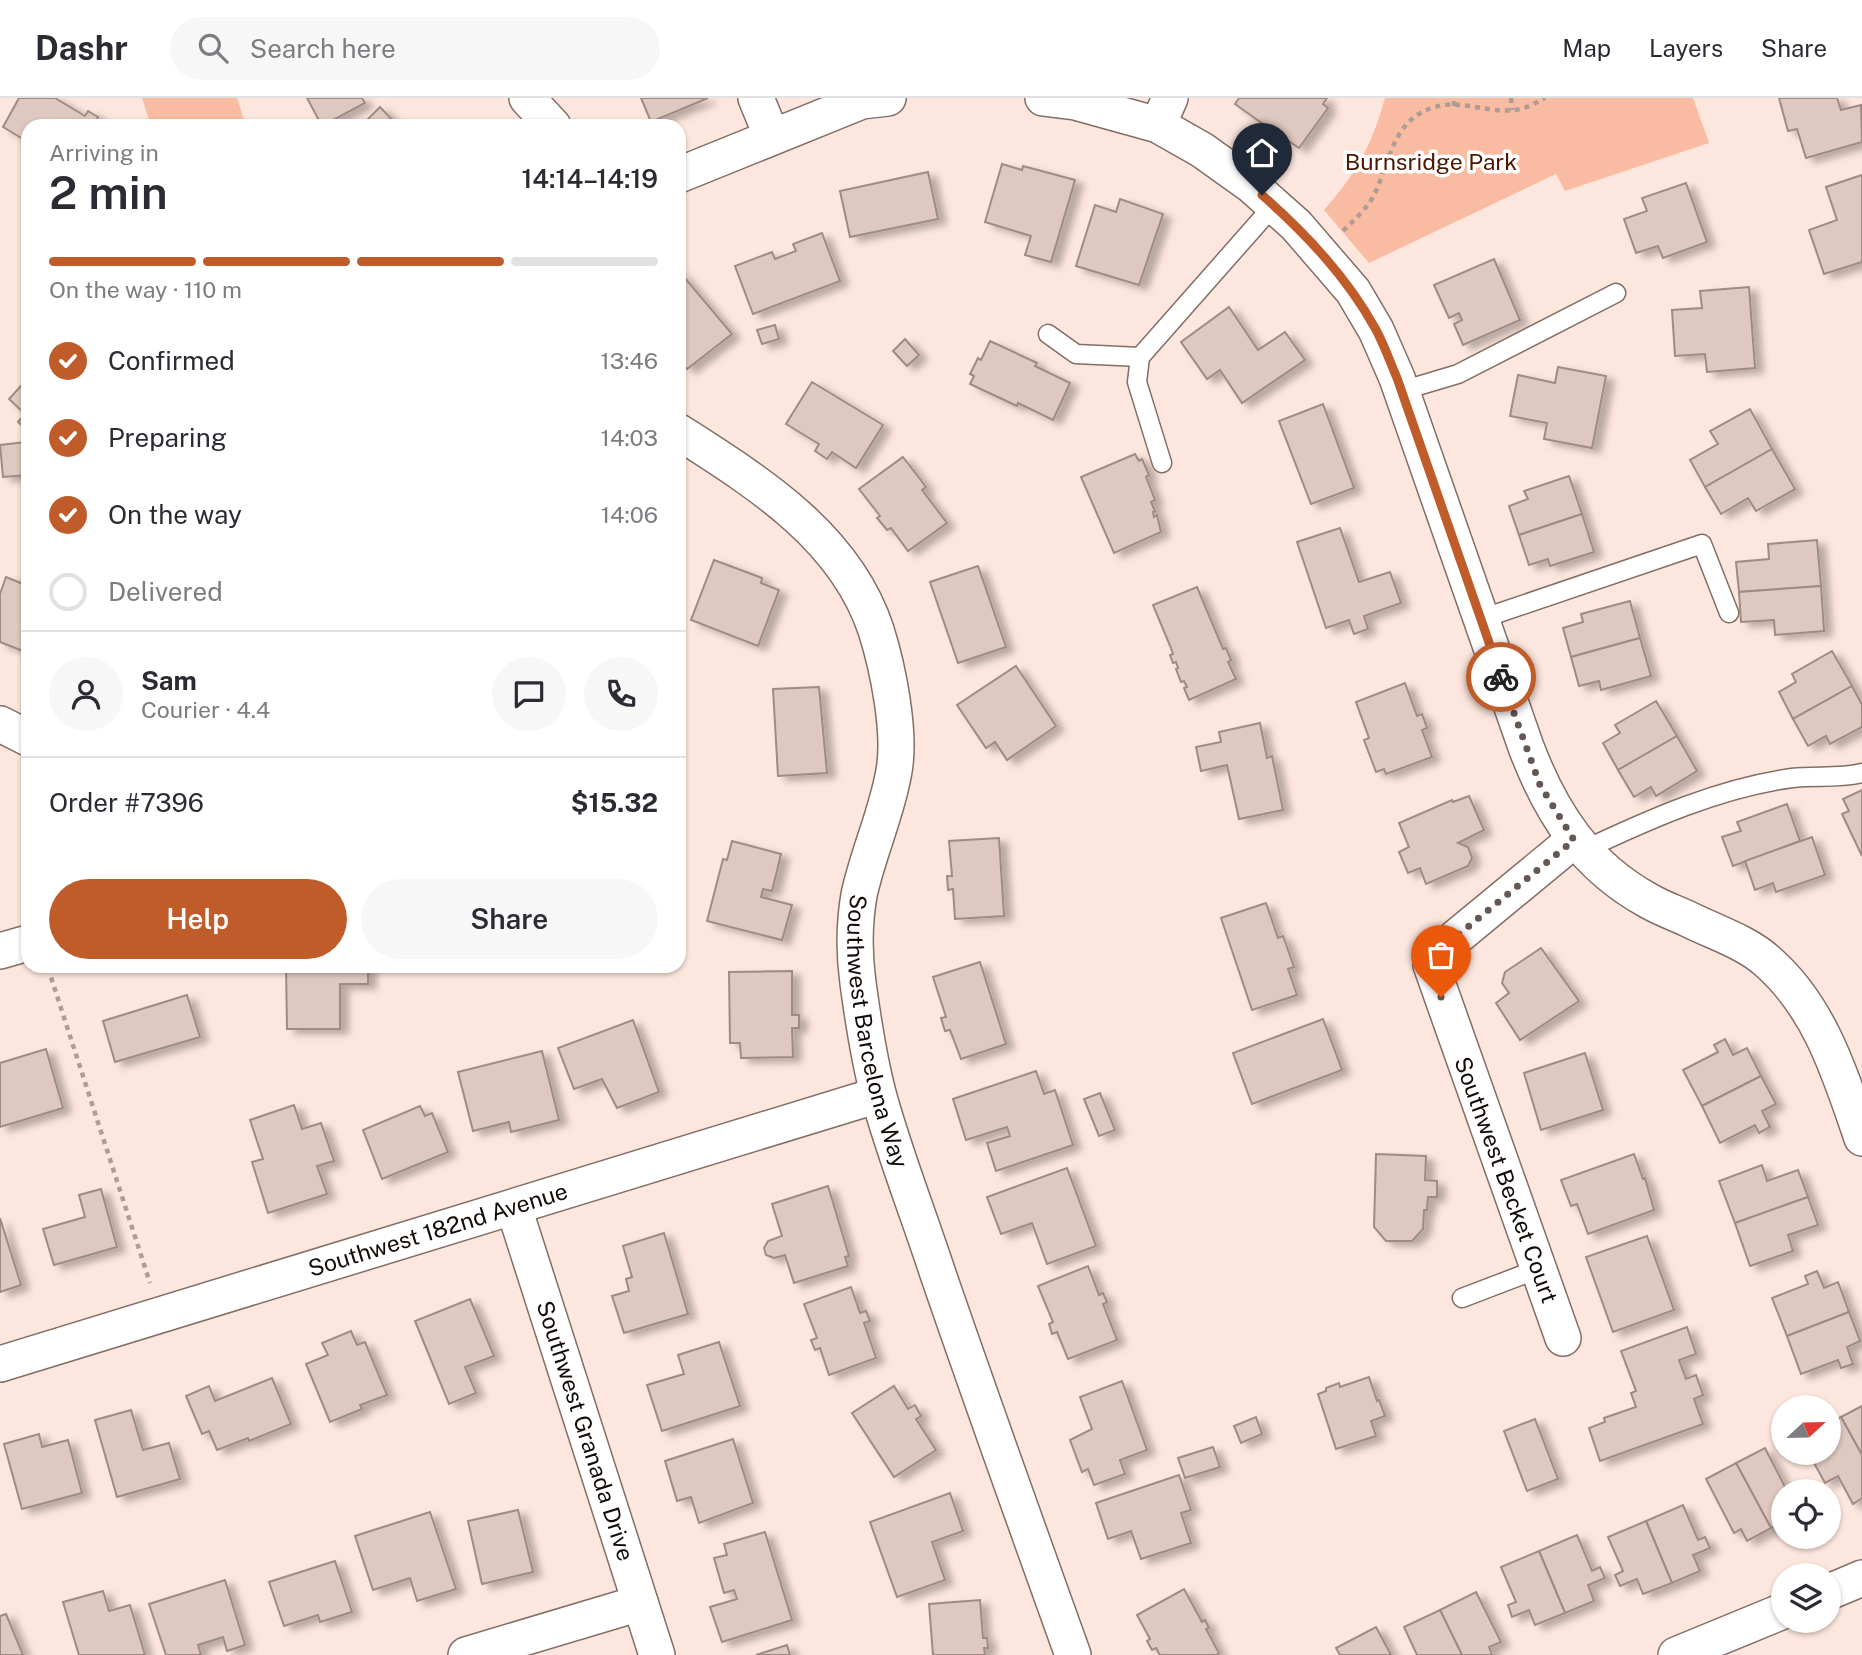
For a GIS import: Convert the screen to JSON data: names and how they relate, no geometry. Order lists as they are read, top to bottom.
{
  "streets": {
    "street": [
      "Southwest Barcelona Way",
      "Southwest Becket Court",
      "Southwest 182nd Avenue",
      "Southwest Granada Drive"
    ]
  },
  "crossings": [
    ["Southwest Barcelona Way", "Southwest 182nd Avenue"],
    ["Southwest 182nd Avenue", "Southwest Granada Drive"]
  ],
  "parks": ["Burnsridge Park"],
  "north": "right",
  "page": {
    "header": "Dashr",
    "search": "Search here",
    "nav": ["Map", "Layers", "Share"],
    "heading": ["2 min", "Arriving in", "14:14–14:19"],
    "panel": [
      "Sam",
      "Courier · 4.4",
      "Order #7396",
      "$15.32"
    ],
    "bar": "On the way · 110 m",
    "list": [
      ["Confirmed", "13:46"],
      ["Preparing", "14:03"],
      ["On the way", "14:06"],
      "Delivered"
    ],
    "buttons": ["Help", "Share"]
  }
}
